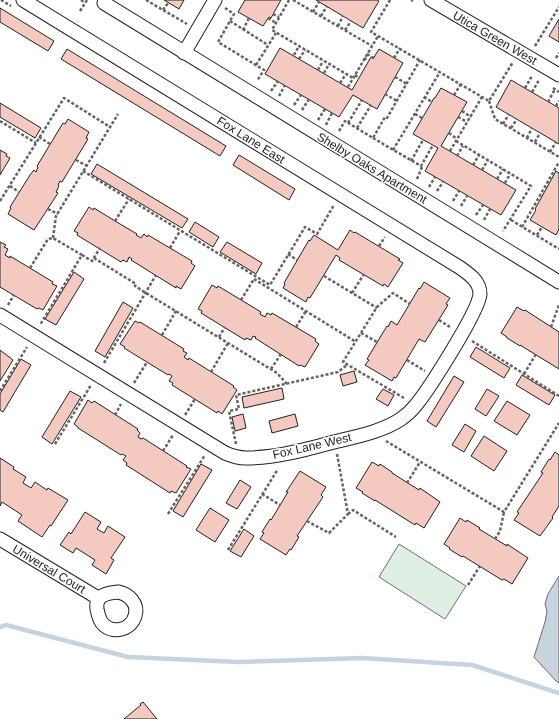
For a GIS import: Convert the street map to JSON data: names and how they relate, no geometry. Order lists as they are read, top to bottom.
{
  "streets": {
    "street": [
      "Utica Green West",
      "Fox Lane East",
      "Shelby Oaks Apartment",
      "Fox Lane West",
      "Universal Court"
    ]
  },
  "crossings": [
    ["Fox Lane East", "Fox Lane West"]
  ]
}
